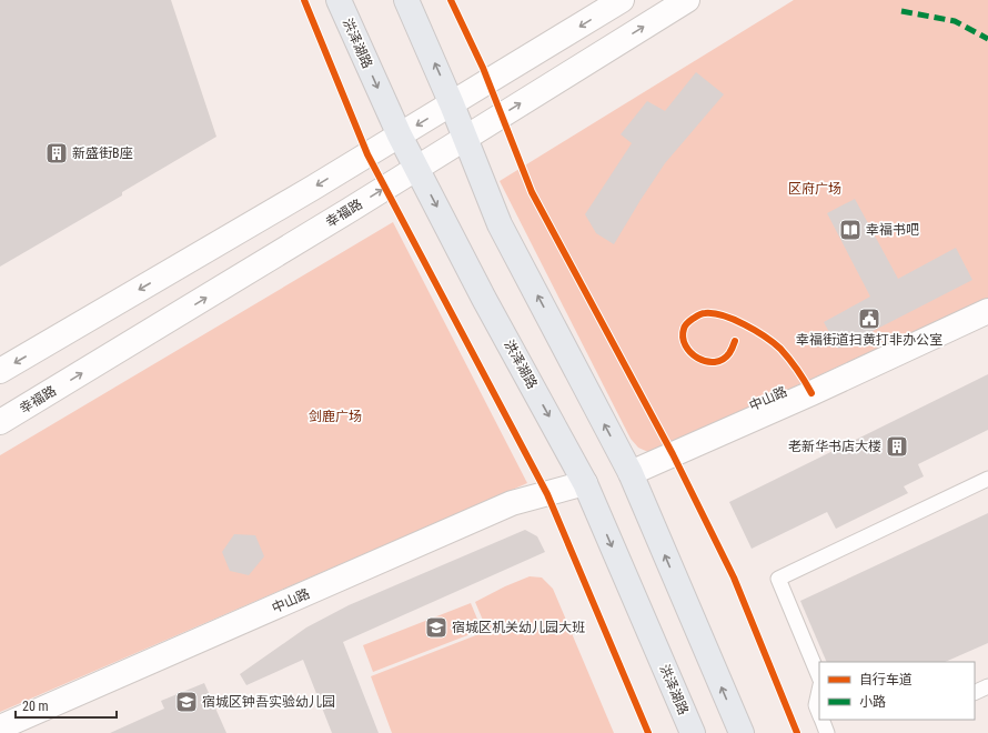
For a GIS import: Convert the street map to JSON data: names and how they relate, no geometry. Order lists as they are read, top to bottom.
{
  "streets": {
    "main road": ["洪泽湖路", "幸福路", "中山路"]
  },
  "crossings": [
    ["洪泽湖路", "幸福路"],
    ["洪泽湖路", "中山路"]
  ],
  "parks": ["区府广场", "剑鹿广场"],
  "places": {
    "building": ["新盛街B座", "老新华书店大楼"],
    "library": ["幸福书吧"],
    "public building": ["幸福街道扫黄打非办公室"],
    "school or university": ["宿城区机关幼儿园大班", "宿城区钟吾实验幼儿园"]
  },
  "legend": ["自行车道", "小路"],
  "scale_bar": "20 m"
}
